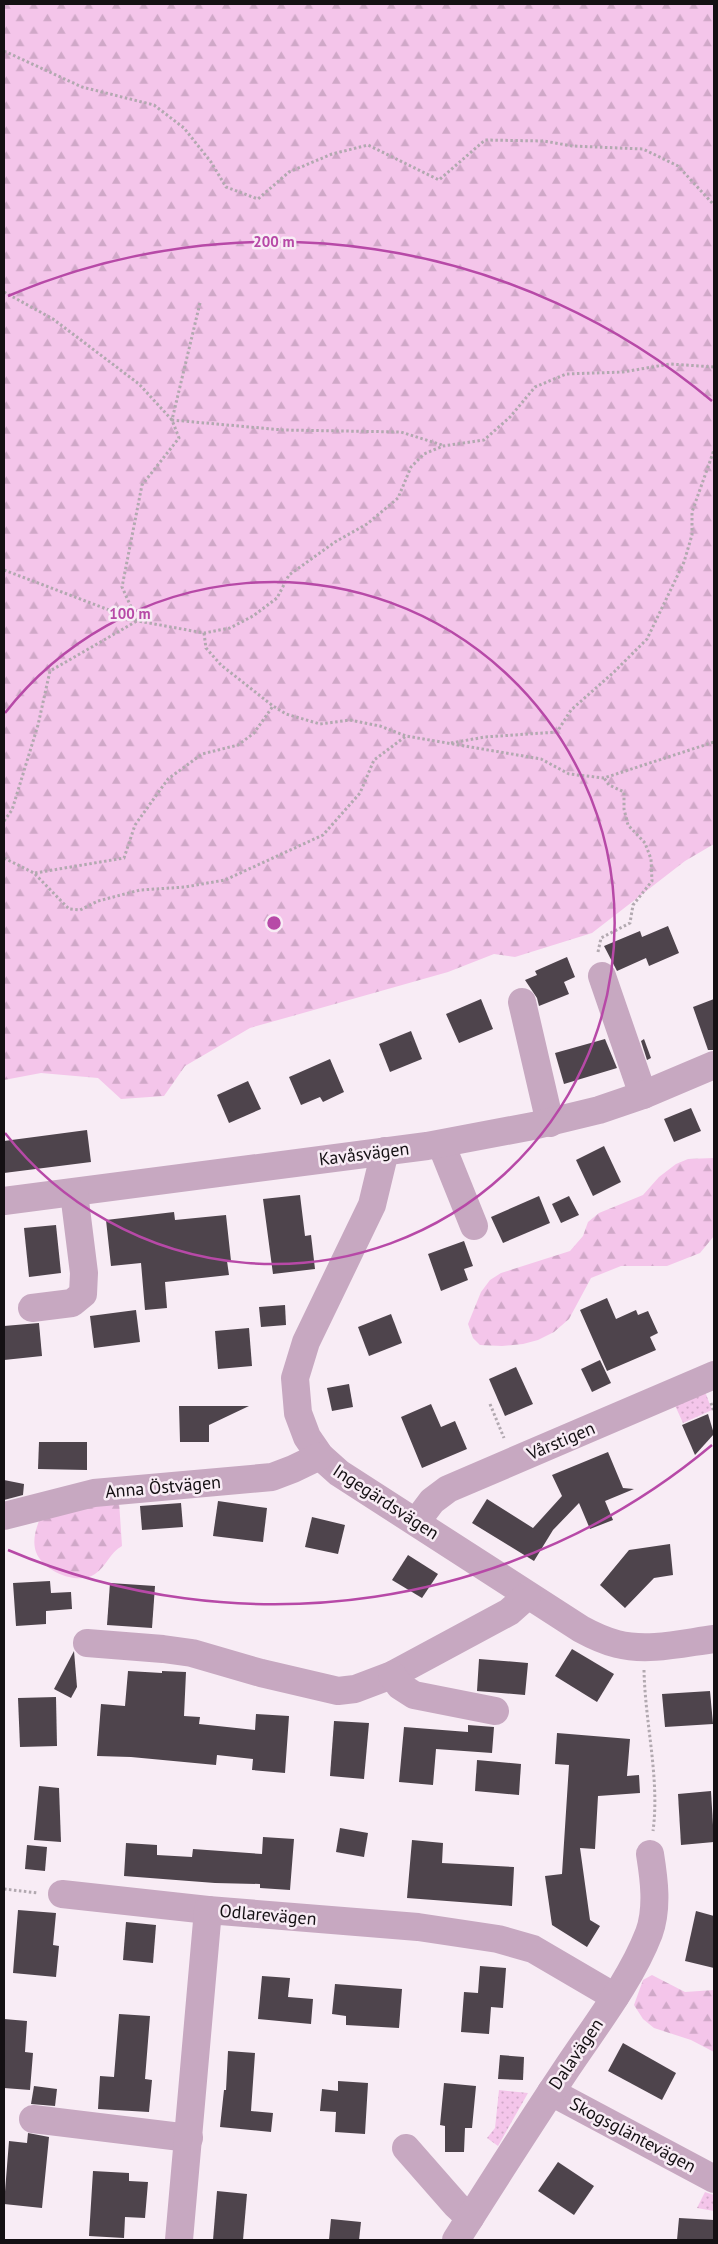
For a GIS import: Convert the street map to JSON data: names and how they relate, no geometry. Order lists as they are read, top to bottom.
{
  "streets": {
    "street": [
      "Kavåsvägen",
      "Vårstigen",
      "Anna Östvägen",
      "Ingegärdsvägen",
      "Odlarevägen",
      "Dalavägen",
      "Skogsgläntevägen"
    ]
  },
  "crossings": [
    ["Kavåsvägen", "Ingegärdsvägen"],
    ["Vårstigen", "Ingegärdsvägen"],
    ["Anna Östvägen", "Ingegärdsvägen"],
    ["Odlarevägen", "Dalavägen"],
    ["Dalavägen", "Skogsgläntevägen"]
  ],
  "rings": ["200 m", "100 m"]
}
